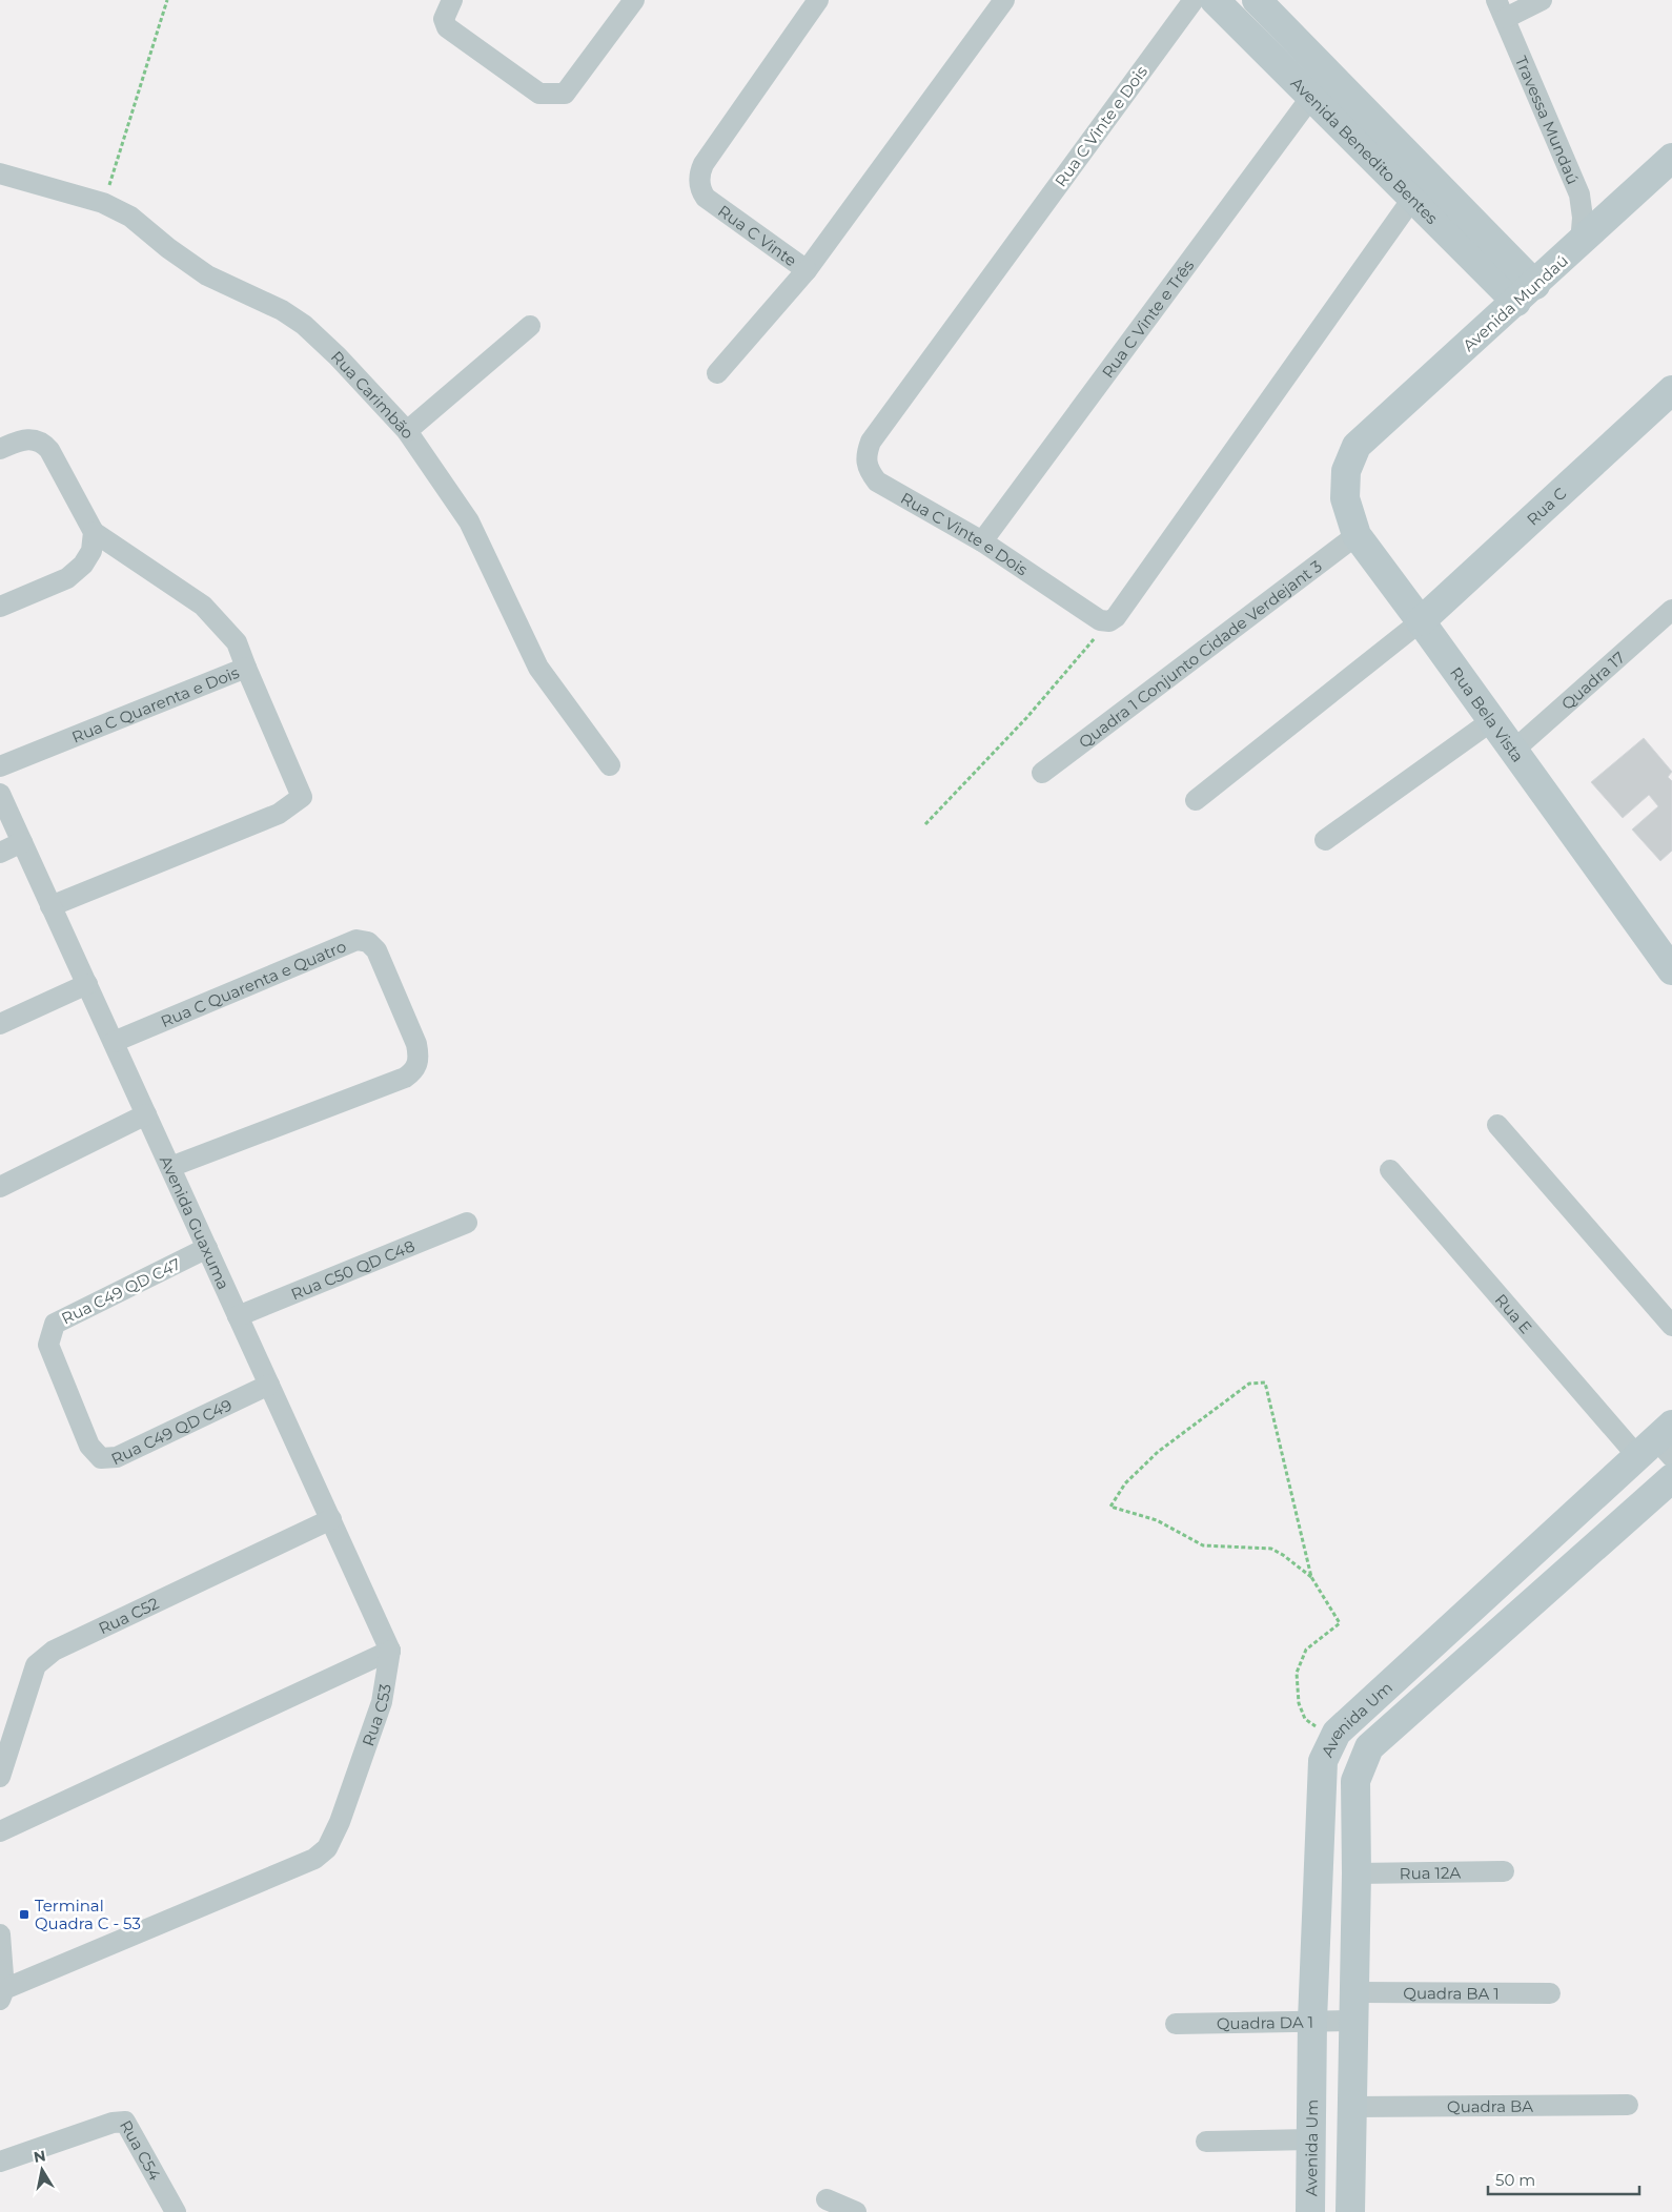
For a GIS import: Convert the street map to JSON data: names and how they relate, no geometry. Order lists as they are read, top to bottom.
{
  "streets": {
    "street": [
      "Travessa Mundaú",
      "Rua C Vinte e Dois",
      "Avenida Benedito Bentes",
      "Rua C Vinte",
      "Avenida Mundaú",
      "Rua C Vinte e Três",
      "Rua Carimbão",
      "Rua C",
      "Quadra 1 Conjunto Cidade Verdejant 3",
      "Quadra 17",
      "Rua C Quarenta e Dois",
      "Rua Bela Vista",
      "Rua C Quarenta e Quatro",
      "Avenida Guaxuma",
      "Rua C50 QD C48",
      "Rua C49 QD C47",
      "Rua E",
      "Rua C49 QD C49",
      "Rua C52",
      "Rua C53",
      "Avenida Um",
      "Rua 12A",
      "Quadra BA 1",
      "Quadra DA 1",
      "Quadra BA",
      "Rua C54"
    ]
  },
  "crossings": [
    ["Travessa Mundaú", "Avenida Mundaú"],
    ["Rua C Vinte e Dois", "Rua C Vinte e Três"],
    ["Avenida Benedito Bentes", "Avenida Mundaú"],
    ["Avenida Benedito Bentes", "Rua C Vinte e Três"],
    ["Avenida Mundaú", "Rua Bela Vista"],
    ["Rua C", "Rua Bela Vista"],
    ["Quadra 1 Conjunto Cidade Verdejant 3", "Rua Bela Vista"],
    ["Quadra 17", "Rua Bela Vista"],
    ["Rua C Quarenta e Dois", "Avenida Guaxuma"],
    ["Rua C Quarenta e Quatro", "Avenida Guaxuma"],
    ["Avenida Guaxuma", "Rua C50 QD C48"],
    ["Avenida Guaxuma", "Rua C49 QD C47"],
    ["Avenida Guaxuma", "Rua C49 QD C49"],
    ["Avenida Guaxuma", "Rua C52"],
    ["Avenida Guaxuma", "Rua C53"],
    ["Rua C49 QD C47", "Rua C49 QD C49"],
    ["Rua E", "Avenida Um"],
    ["Avenida Um", "Rua 12A"],
    ["Avenida Um", "Quadra BA 1"],
    ["Avenida Um", "Quadra DA 1"],
    ["Avenida Um", "Quadra BA"]
  ],
  "places": {
    "transit": ["Terminal Quadra C - 53"]
  },
  "scale_bar": "50 m",
  "north": "top"
}
